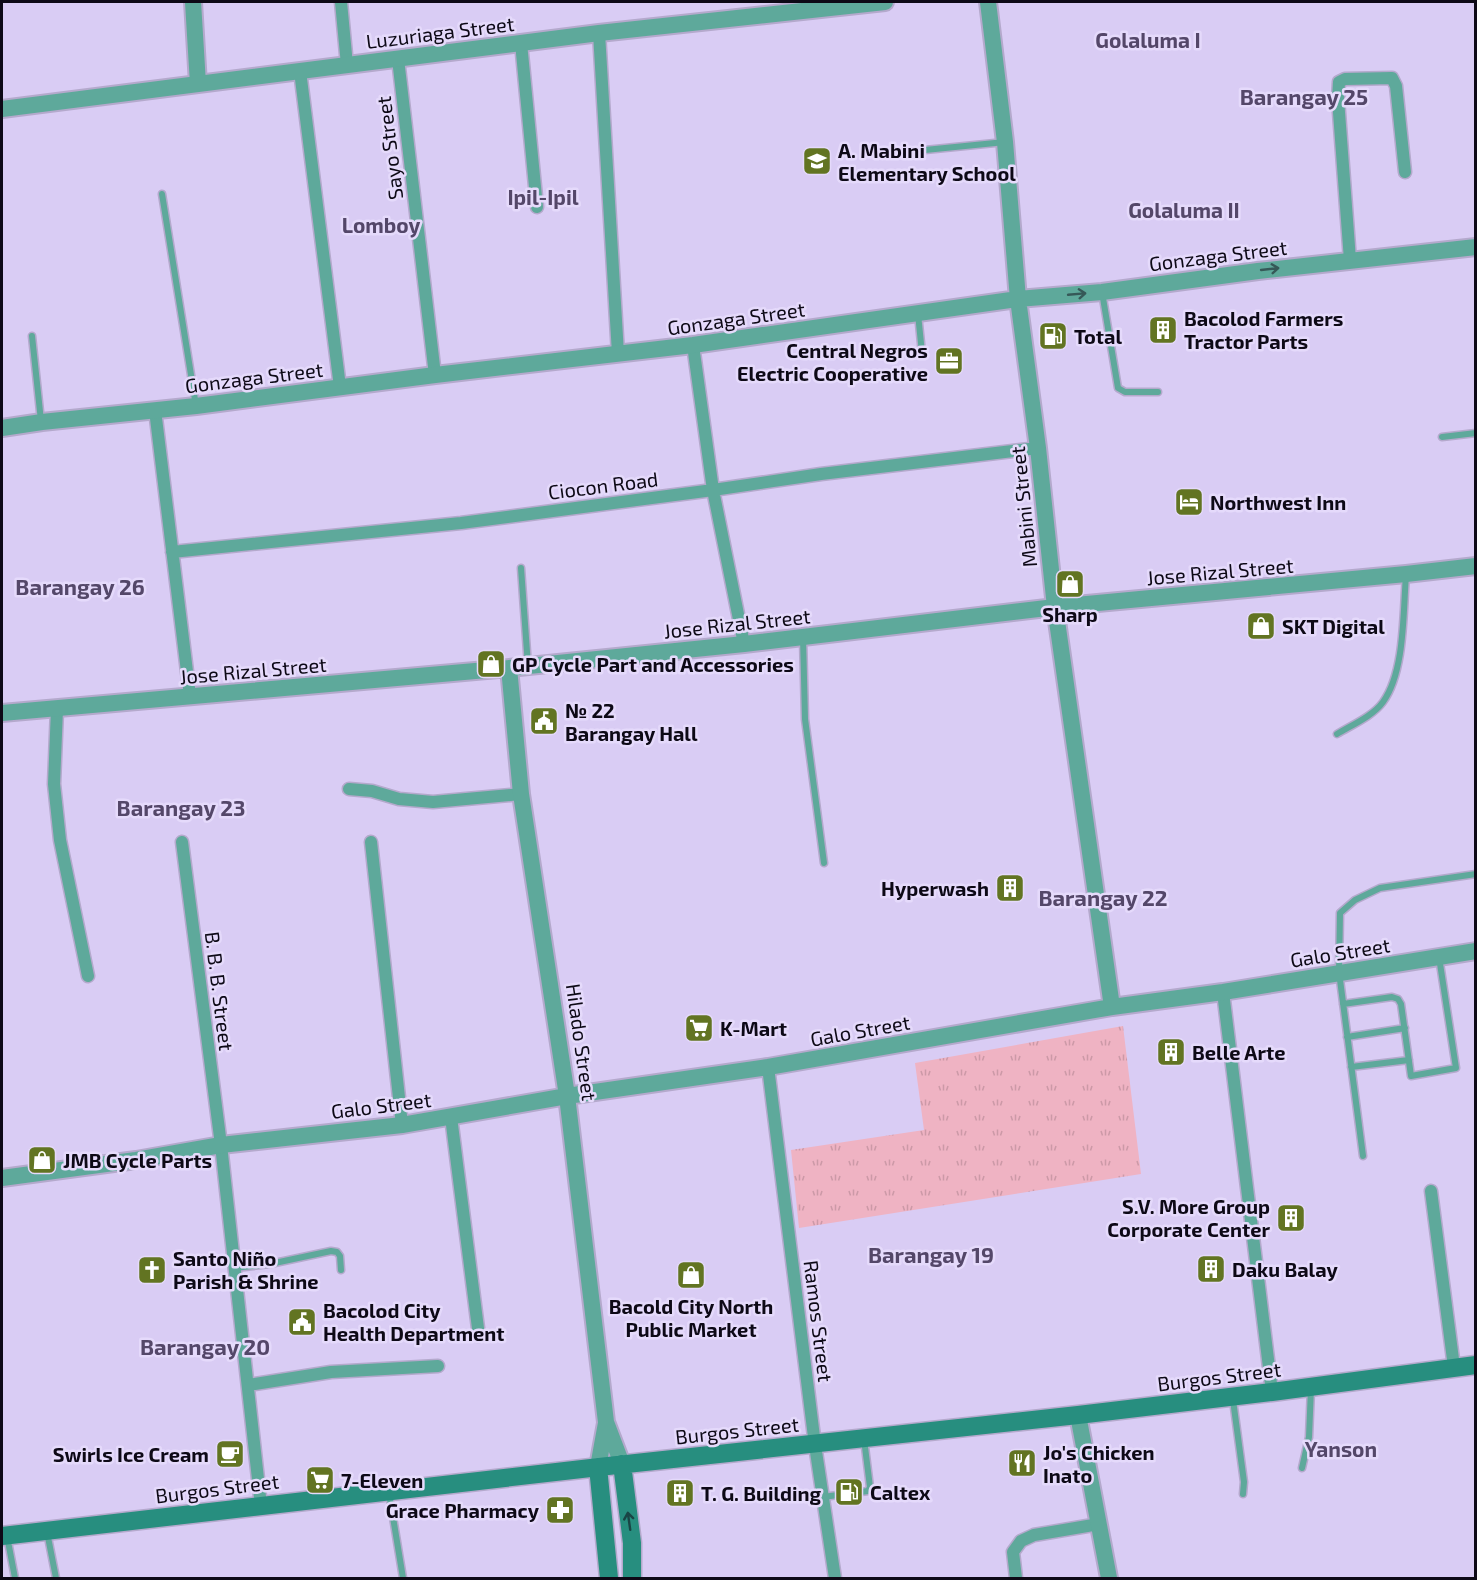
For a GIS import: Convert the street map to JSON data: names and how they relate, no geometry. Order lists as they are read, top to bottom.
{
  "streets": {
    "main road": ["Hilado Street", "Burgos Street"],
    "street": [
      "Luzuriaga Street",
      "Sayo Street",
      "Gonzaga Street",
      "Ciocon Road",
      "Mabini Street",
      "Jose Rizal Street",
      "Galo Street",
      "B. B. B. Street",
      "Ramos Street"
    ]
  },
  "crossings": [
    ["Luzuriaga Street", "Sayo Street"],
    ["Sayo Street", "Gonzaga Street"],
    ["Gonzaga Street", "Mabini Street"],
    ["Ciocon Road", "Mabini Street"],
    ["Mabini Street", "Jose Rizal Street"],
    ["Mabini Street", "Galo Street"],
    ["Jose Rizal Street", "Hilado Street"],
    ["Galo Street", "B. B. B. Street"],
    ["Galo Street", "Hilado Street"],
    ["Galo Street", "Ramos Street"],
    ["B. B. B. Street", "Burgos Street"],
    ["Hilado Street", "Burgos Street"],
    ["Ramos Street", "Burgos Street"]
  ],
  "districts": [
    "Golaluma I",
    "Barangay 25",
    "Ipil-Ipil",
    "Golaluma II",
    "Lomboy",
    "Barangay 26",
    "Barangay 23",
    "Barangay 22",
    "Barangay 19",
    "Barangay 20",
    "Yanson"
  ],
  "places": {
    "school or university": ["A. Mabini Elementary School"],
    "building": [
      "Bacolod Farmers Tractor Parts",
      "Hyperwash",
      "Belle Arte",
      "S.V. More Group Corporate Center",
      "Daku Balay",
      "T. G. Building"
    ],
    "fuel station": ["Total", "Caltex"],
    "office": ["Central Negros Electric Cooperative"],
    "hotel": ["Northwest Inn"],
    "shop": [
      "Sharp",
      "SKT Digital",
      "GP Cycle Part and Accessories",
      "JMB Cycle Parts",
      "Bacold City North Public Market"
    ],
    "public building": ["№ 22 Barangay Hall", "Bacolod City Health Department"],
    "supermarket": ["K-Mart", "7-Eleven"],
    "church": ["Santo Niño Parish & Shrine"],
    "cafe": ["Swirls Ice Cream"],
    "restaurant": ["Jo's Chicken Inato"],
    "pharmacy": ["Grace Pharmacy"]
  }
}
